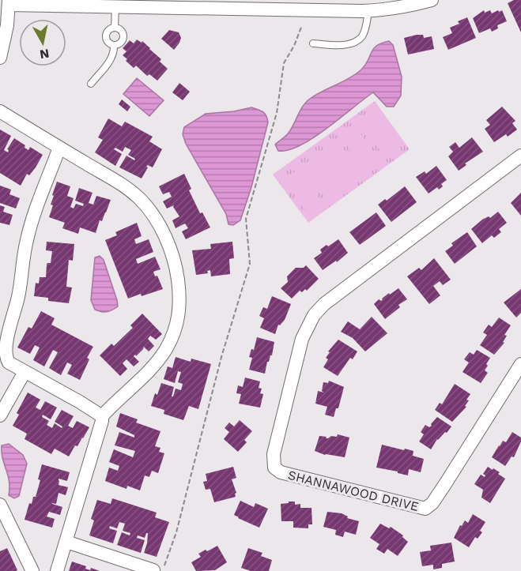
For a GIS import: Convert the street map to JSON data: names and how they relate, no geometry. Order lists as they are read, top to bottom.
{
  "streets": {
    "street": ["SHANNAWOOD DRIVE"]
  },
  "north": "bottom"
}
